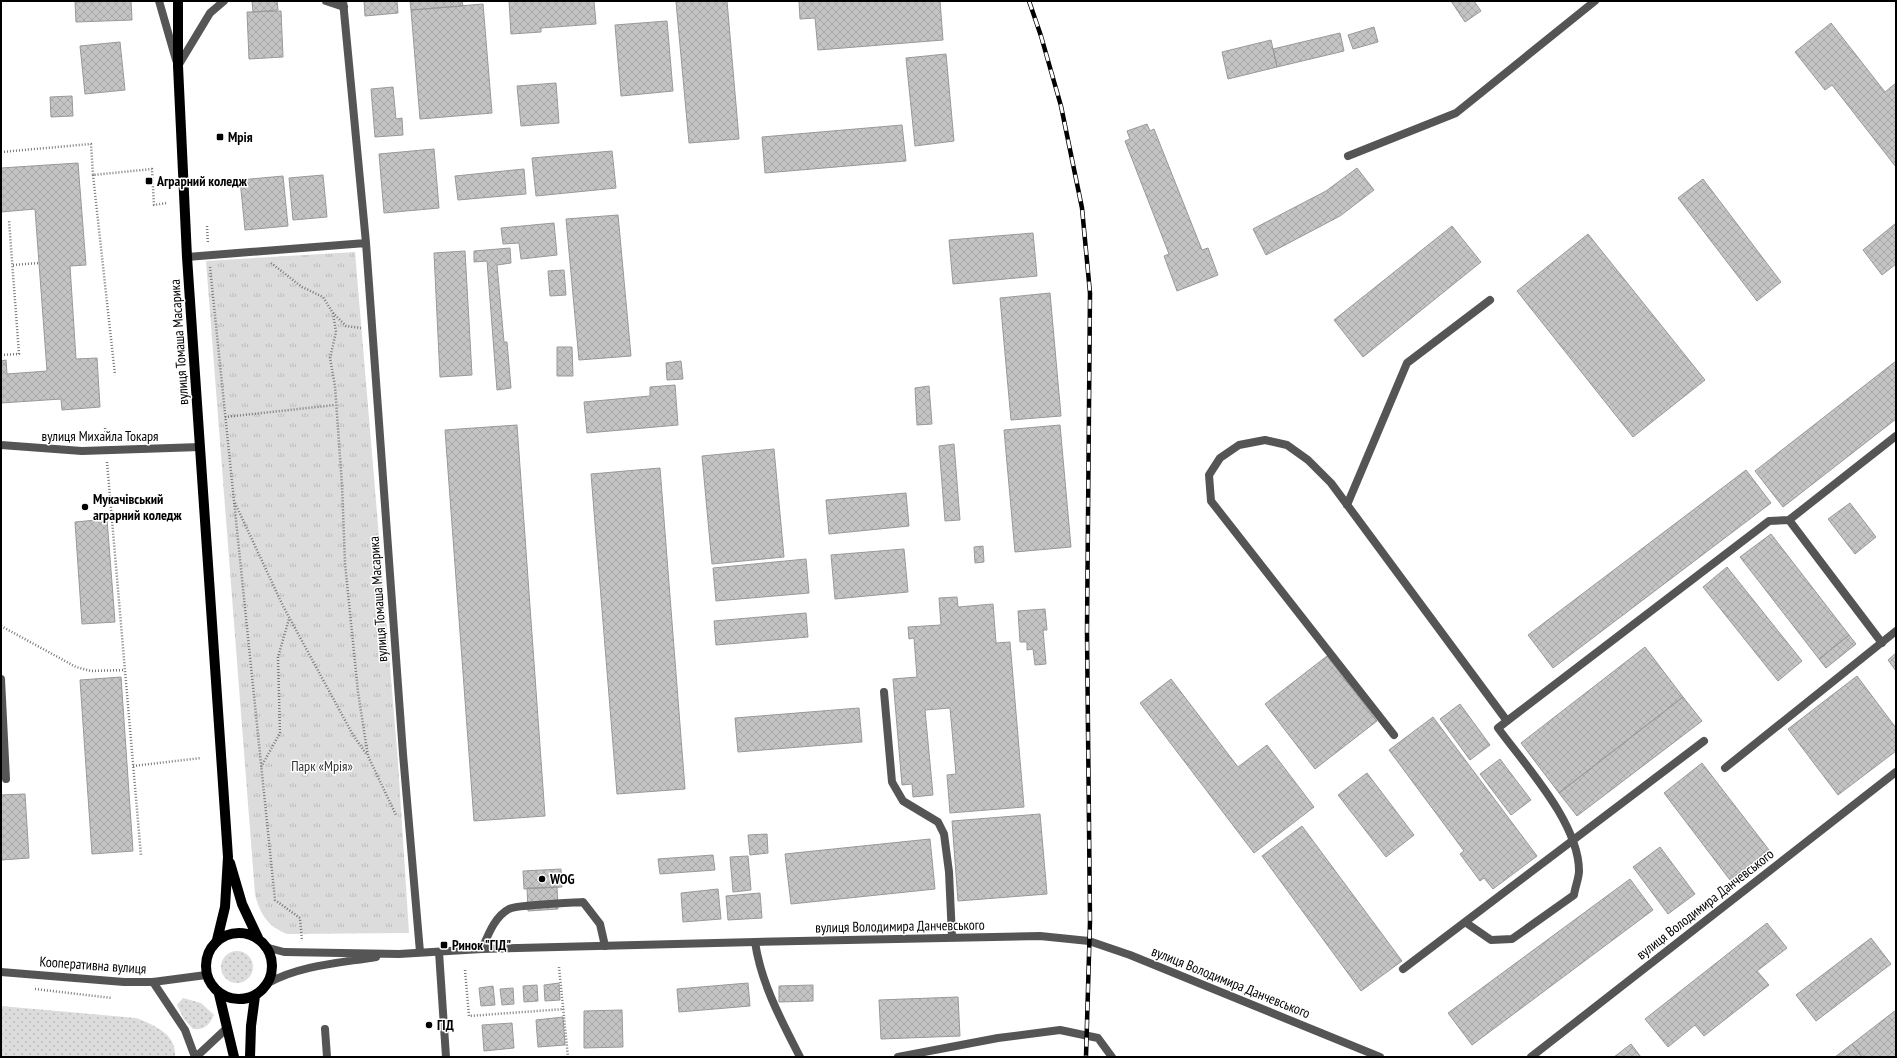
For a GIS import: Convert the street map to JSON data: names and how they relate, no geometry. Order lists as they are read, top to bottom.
{
  "streets": {
    "main road": ["вулиця Томаша Масарика"],
    "street": ["вулиця Михайла Токаря", "вулиця Володимира Данчевського", "Кооперативна вулиця"]
  },
  "crossings": [
    ["вулиця Томаша Масарика", "вулиця Михайла Токаря"],
    ["вулиця Томаша Масарика", "вулиця Володимира Данчевського"],
    ["вулиця Томаша Масарика", "Кооперативна вулиця"],
    ["вулиця Володимира Данчевського", "Кооперативна вулиця"]
  ],
  "parks": ["Парк «Мрія»"],
  "places": {
    "transit": ["Мрія", "Аграрний коледж", "Ринок \"ГІД\""],
    "other": ["Мукачівський аграрний коледж", "WOG", "ГІД"]
  }
}
